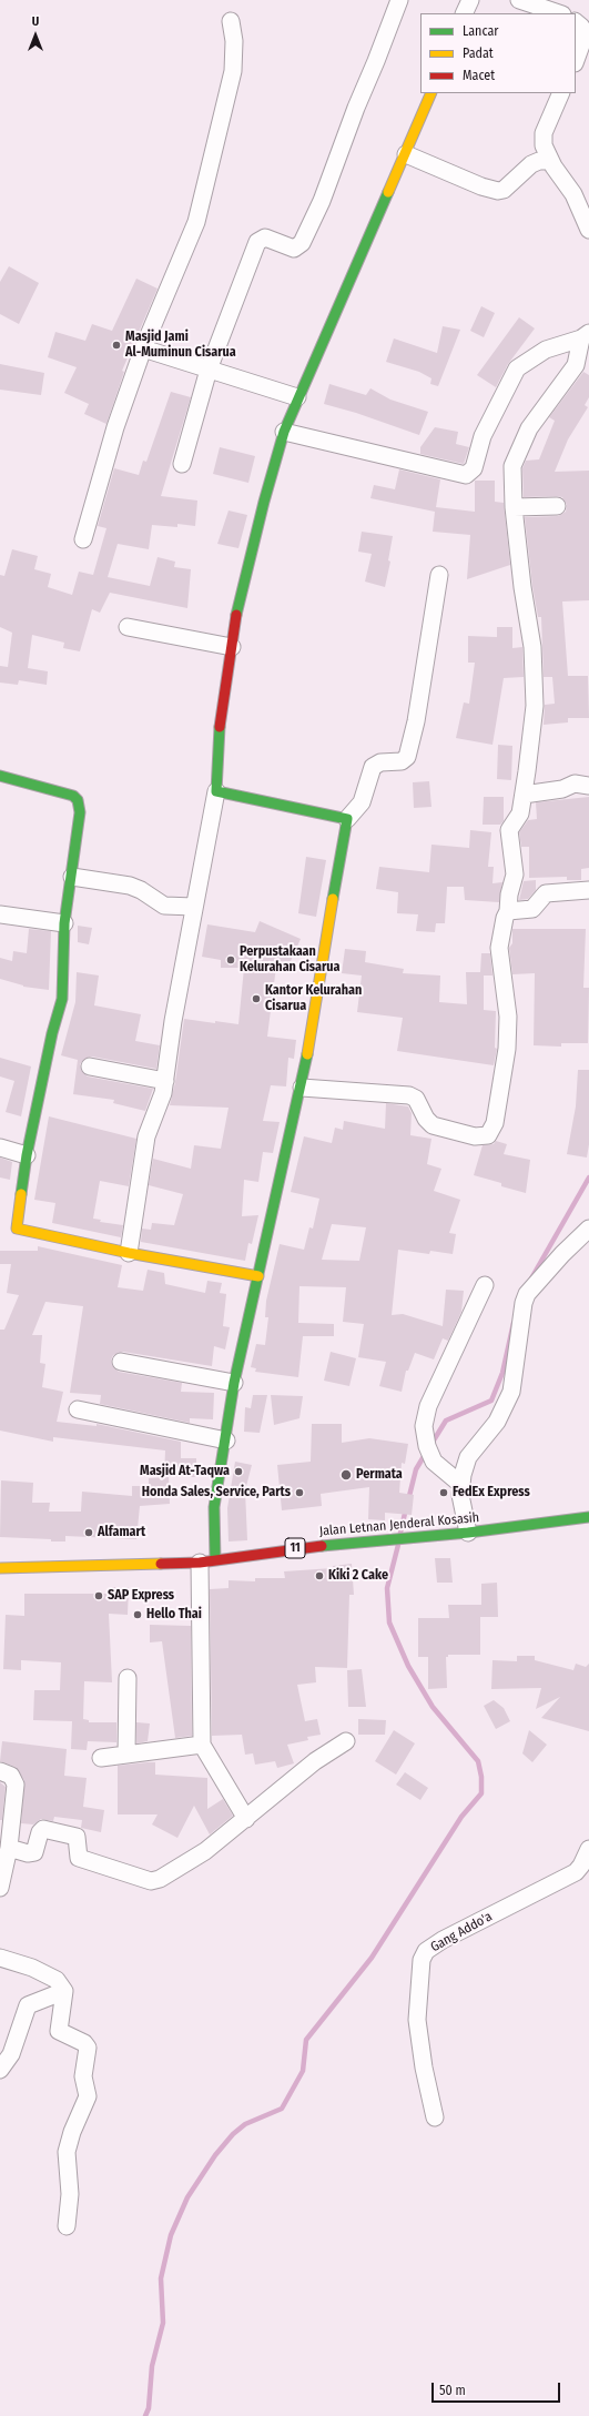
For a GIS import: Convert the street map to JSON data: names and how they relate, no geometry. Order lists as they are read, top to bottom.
{
  "streets": {
    "main road": ["Jalan Letnan Jenderal Kosasih", "11"],
    "street": ["Gang Addo'a"]
  },
  "places": [
    "Masjid Jami Al-Muminun Cisarua",
    "Perpustakaan Kelurahan Cisarua",
    "Kantor Kelurahan Cisarua",
    "Masjid At-Taqwa",
    "Permata",
    "Honda Sales, Service, Parts",
    "FedEx Express",
    "Alfamart",
    "Kiki 2 Cake",
    "SAP Express",
    "Hello Thai"
  ],
  "legend": ["Lancar", "Padat", "Macet"],
  "scale_bar": "50 m",
  "north": "top"
}
